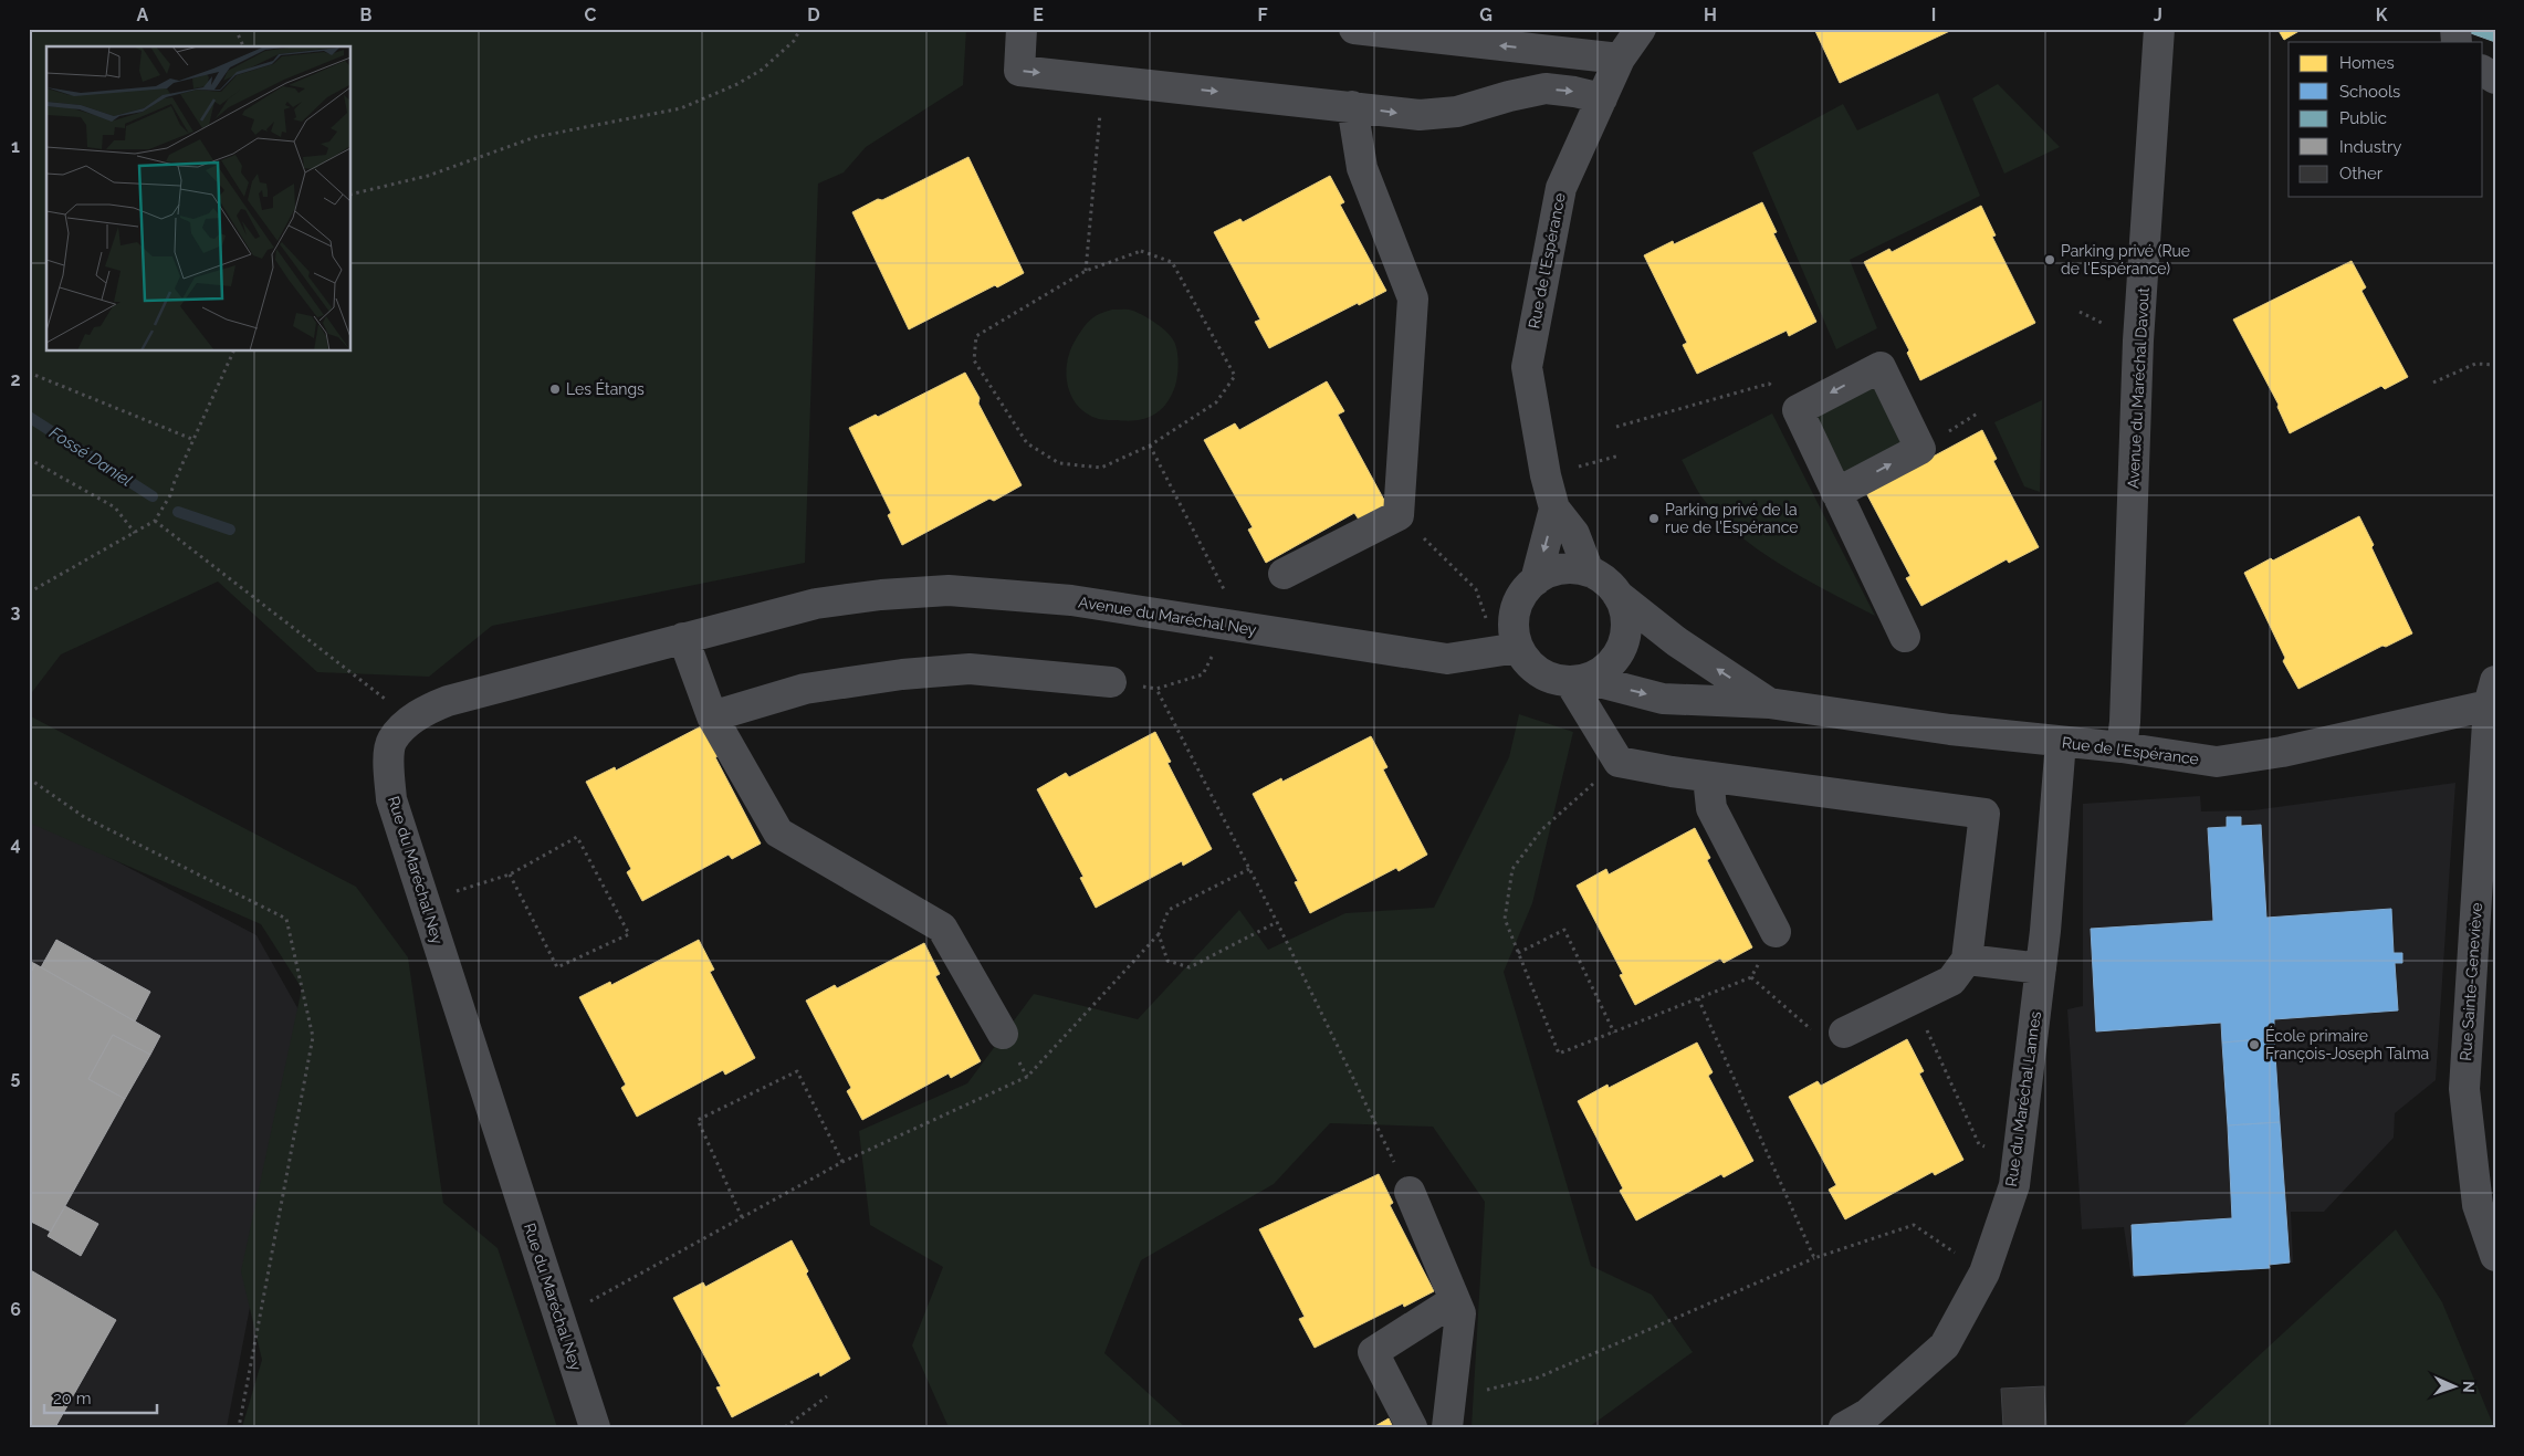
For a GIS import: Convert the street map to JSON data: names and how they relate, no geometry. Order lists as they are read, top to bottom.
{
  "streets": {
    "street": [
      "Rue de l'Espérance",
      "Avenue du Maréchal Davout",
      "Avenue du Maréchal Ney",
      "Rue du Maréchal Ney",
      "Rue Sainte-Geneviève",
      "Rue du Maréchal Lannes"
    ]
  },
  "crossings": [
    ["Rue de l'Espérance", "Avenue du Maréchal Davout"],
    ["Rue de l'Espérance", "Avenue du Maréchal Ney"],
    ["Rue de l'Espérance", "Rue Sainte-Geneviève"],
    ["Rue de l'Espérance", "Rue du Maréchal Lannes"],
    ["Avenue du Maréchal Ney", "Rue du Maréchal Ney"]
  ],
  "water": ["Fossé Daniel"],
  "places": [
    "Parking privé (Rue de l'Espérance)",
    "Les Étangs",
    "Parking privé de la rue de l'Espérance",
    "École primaire François-Joseph Talma"
  ],
  "legend": [
    "Homes",
    "Schools",
    "Public",
    "Industry",
    "Other"
  ],
  "scale_bar": "20 m",
  "north": "right",
  "grid": {
    "columns": [
      "A",
      "B",
      "C",
      "D",
      "E",
      "F",
      "G",
      "H",
      "I",
      "J",
      "K"
    ],
    "rows": [
      "1",
      "2",
      "3",
      "4",
      "5",
      "6"
    ]
  }
}
